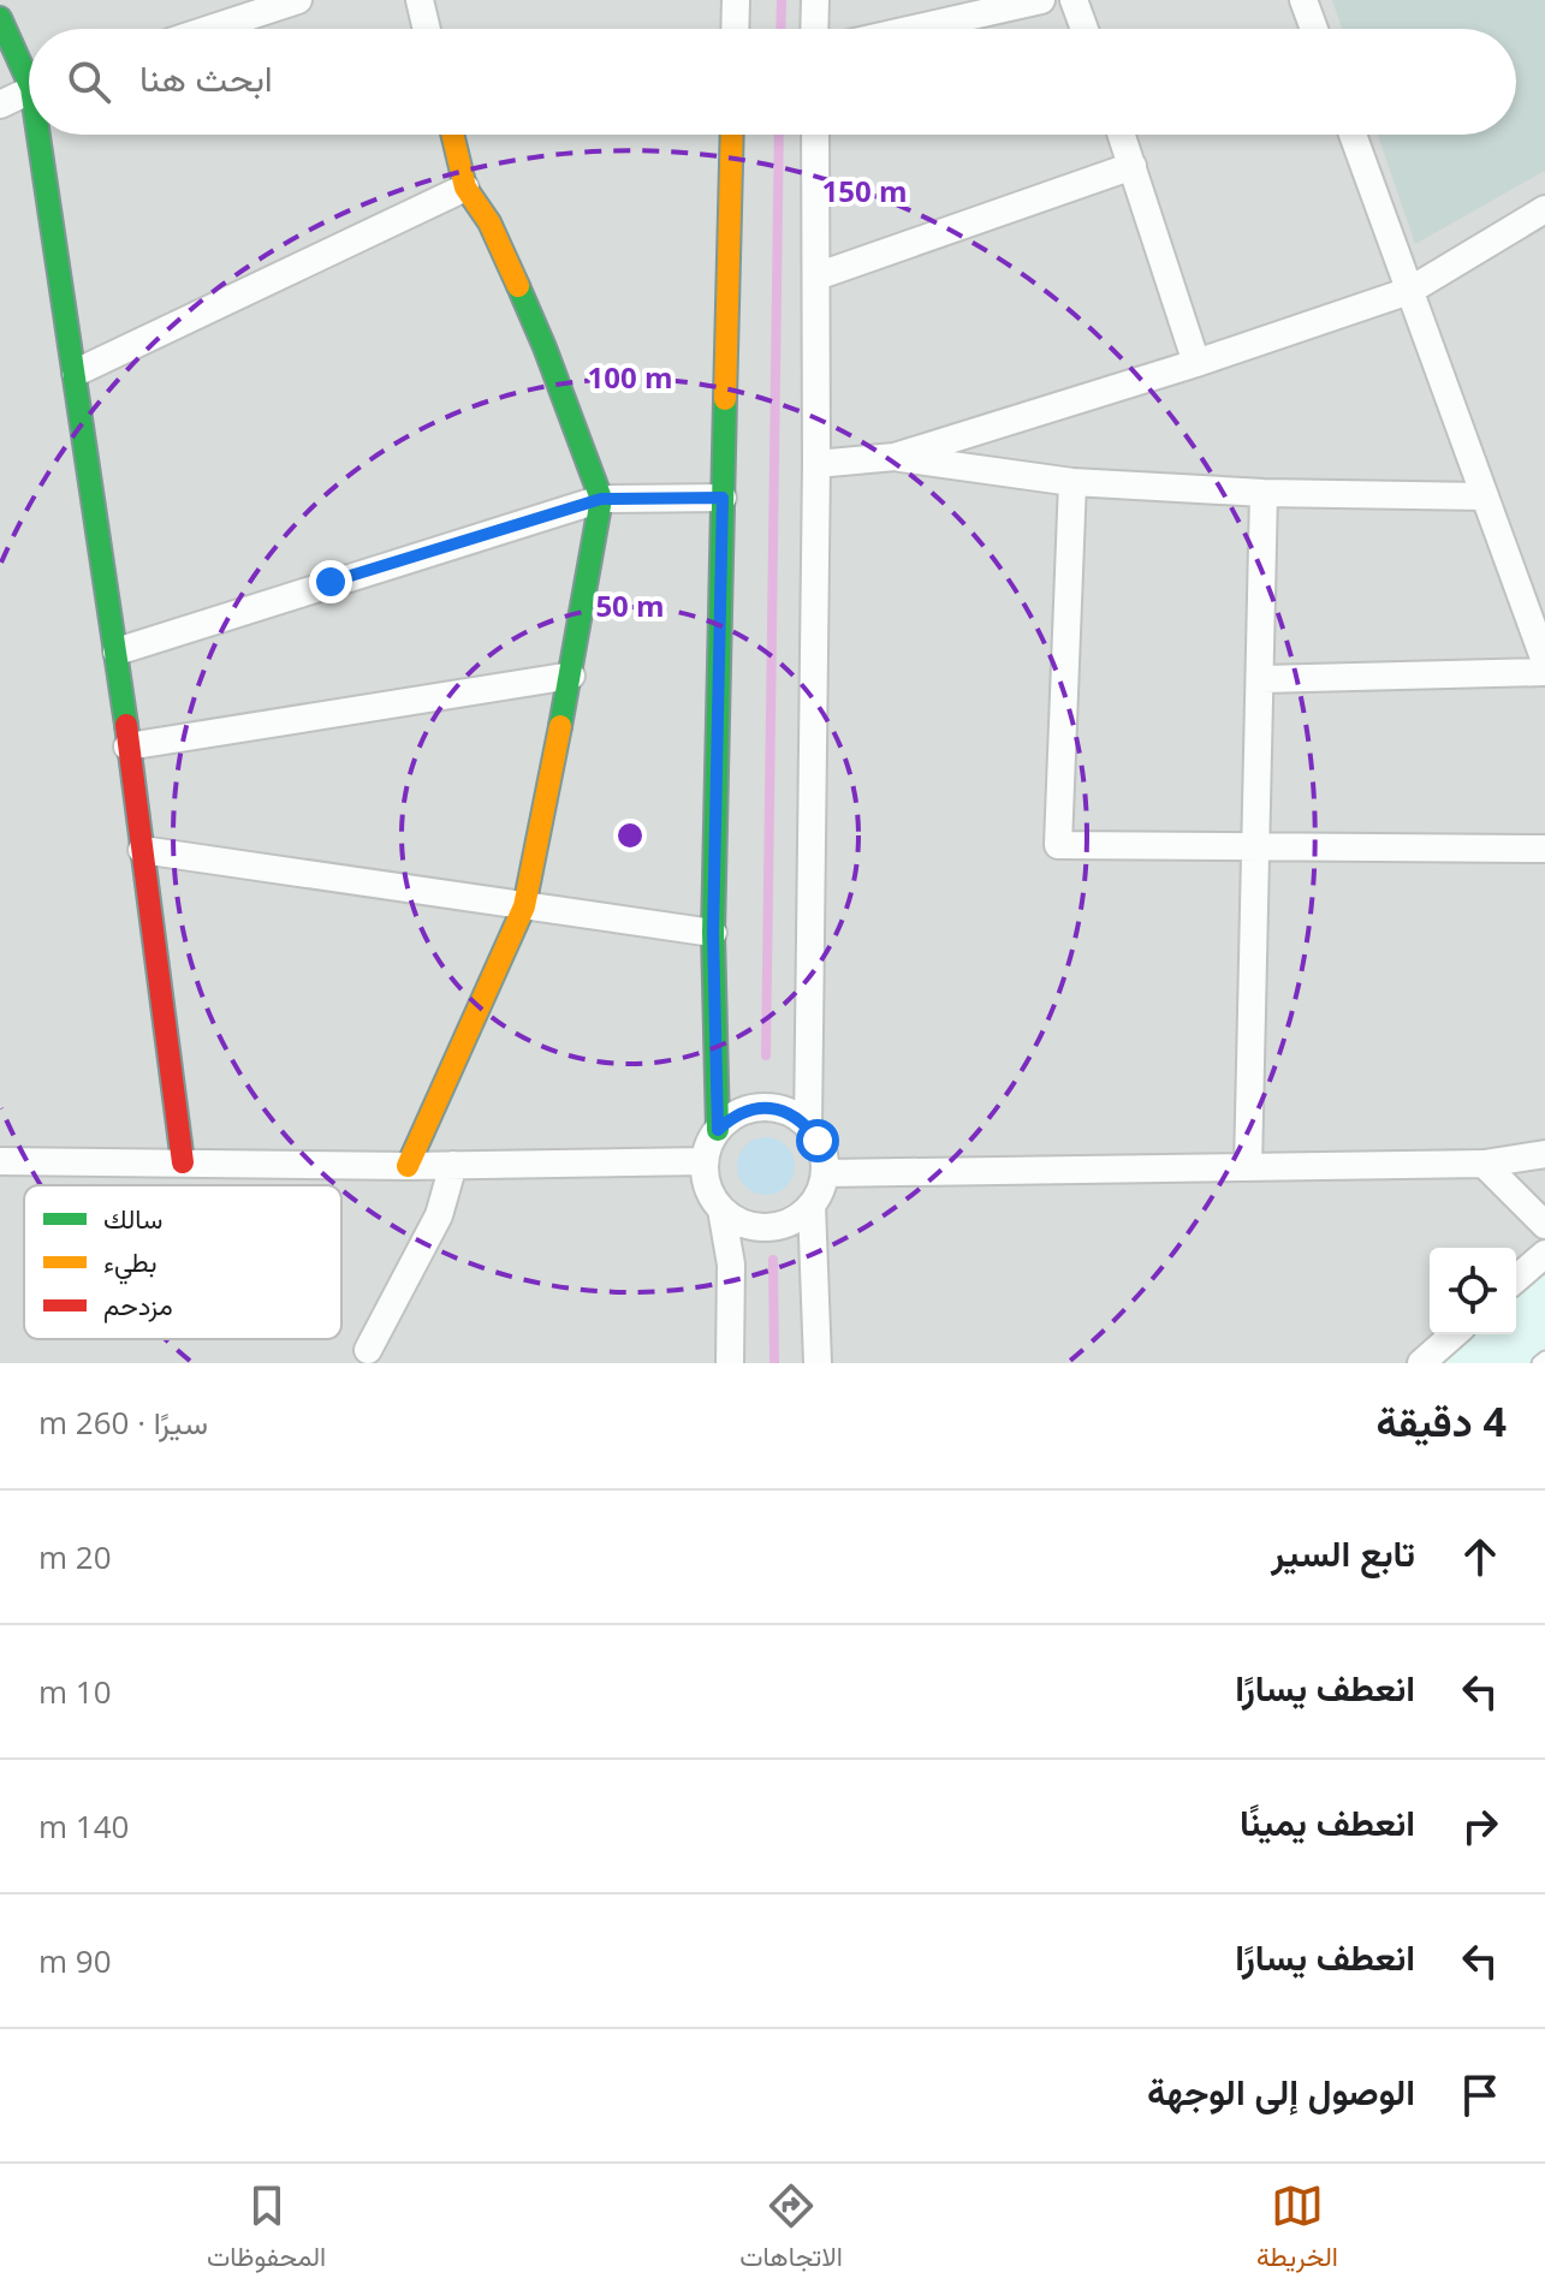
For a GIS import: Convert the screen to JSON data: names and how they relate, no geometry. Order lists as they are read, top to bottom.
{
  "legend": ["سالك", "بطيء", "مزدحم"],
  "page": {
    "search": "ابحث هنا",
    "heading": ["4 دقيقة", "سيرًا · 260 m"],
    "list": [
      ["تابع السير", "20 m"],
      ["انعطف يسارًا", "10 m"],
      ["انعطف يمينًا", "140 m"],
      ["انعطف يسارًا", "90 m"],
      "الوصول إلى الوجهة"
    ],
    "nav": ["الخريطة", "الاتجاهات", "المحفوظات"]
  },
  "rings": ["150 m", "100 m", "50 m"]
}
